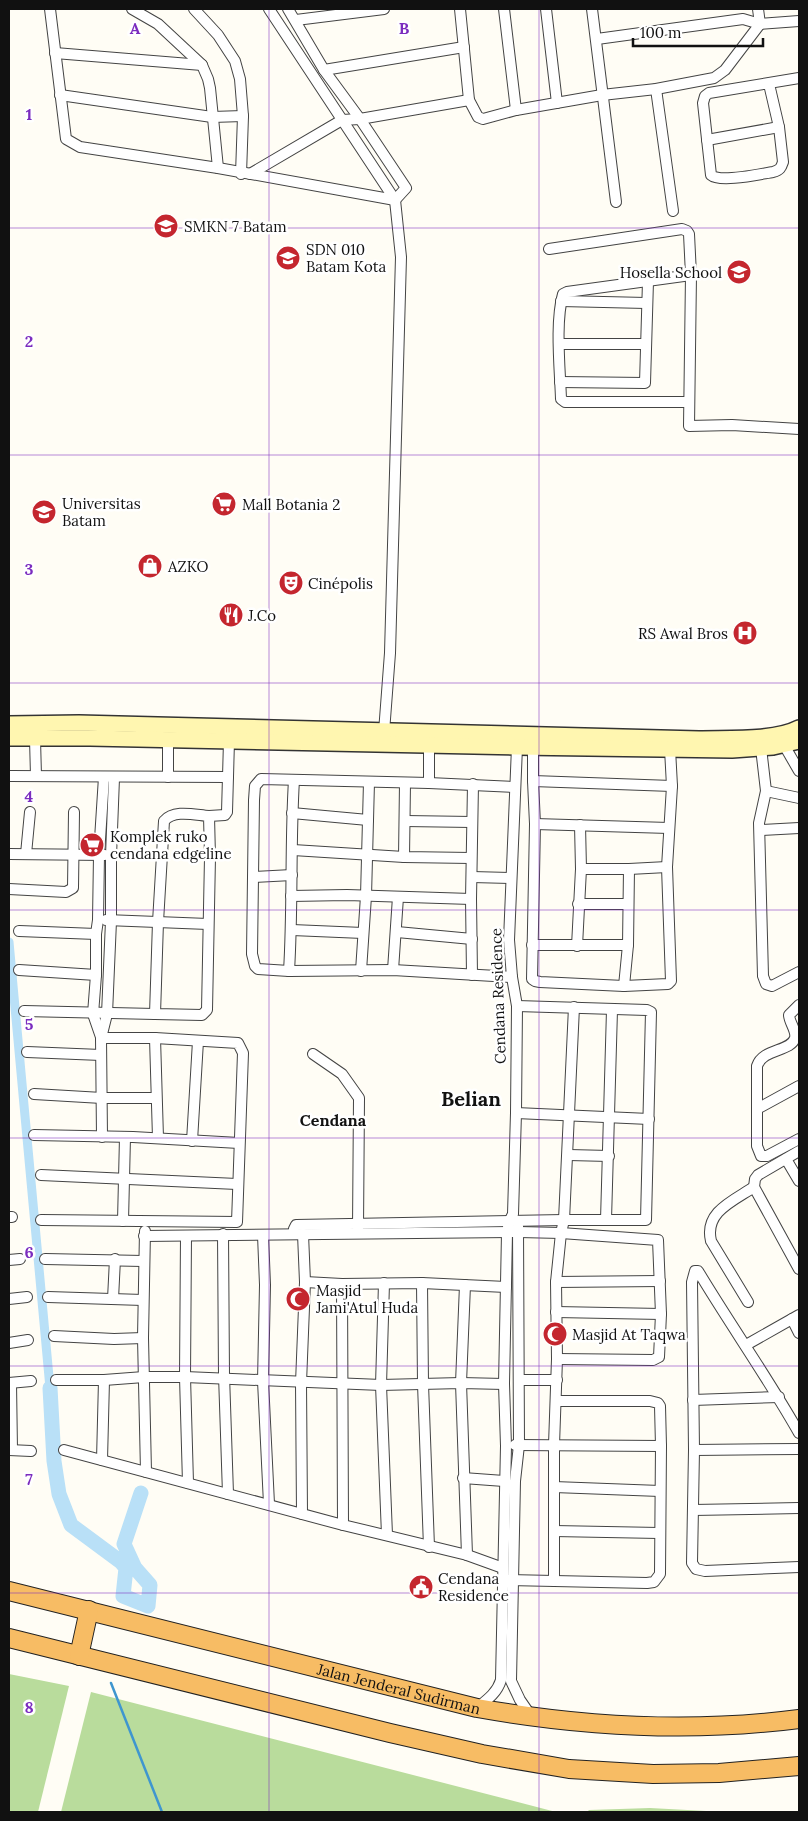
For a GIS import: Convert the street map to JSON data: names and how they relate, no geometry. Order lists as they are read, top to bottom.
{
  "streets": {
    "highway": ["Jalan Jenderal Sudirman"],
    "street": ["Cendana Residence"]
  },
  "districts": ["Belian", "Cendana"],
  "places": {
    "school or university": [
      "SMKN 7 Batam",
      "SDN 010 Batam Kota",
      "Hosella School",
      "Universitas Batam"
    ],
    "supermarket": ["Mall Botania 2", "Komplek ruko cendana edgeline"],
    "shop": ["AZKO"],
    "theatre": ["Cinépolis"],
    "restaurant": ["J.Co"],
    "hospital": ["RS Awal Bros"],
    "mosque": ["Masjid Jami'Atul Huda", "Masjid At Taqwa"],
    "public building": ["Cendana Residence"]
  },
  "scale_bar": "100 m",
  "grid": {
    "columns": ["A", "B"],
    "rows": [
      "1",
      "2",
      "3",
      "4",
      "5",
      "6",
      "7",
      "8"
    ]
  }
}
